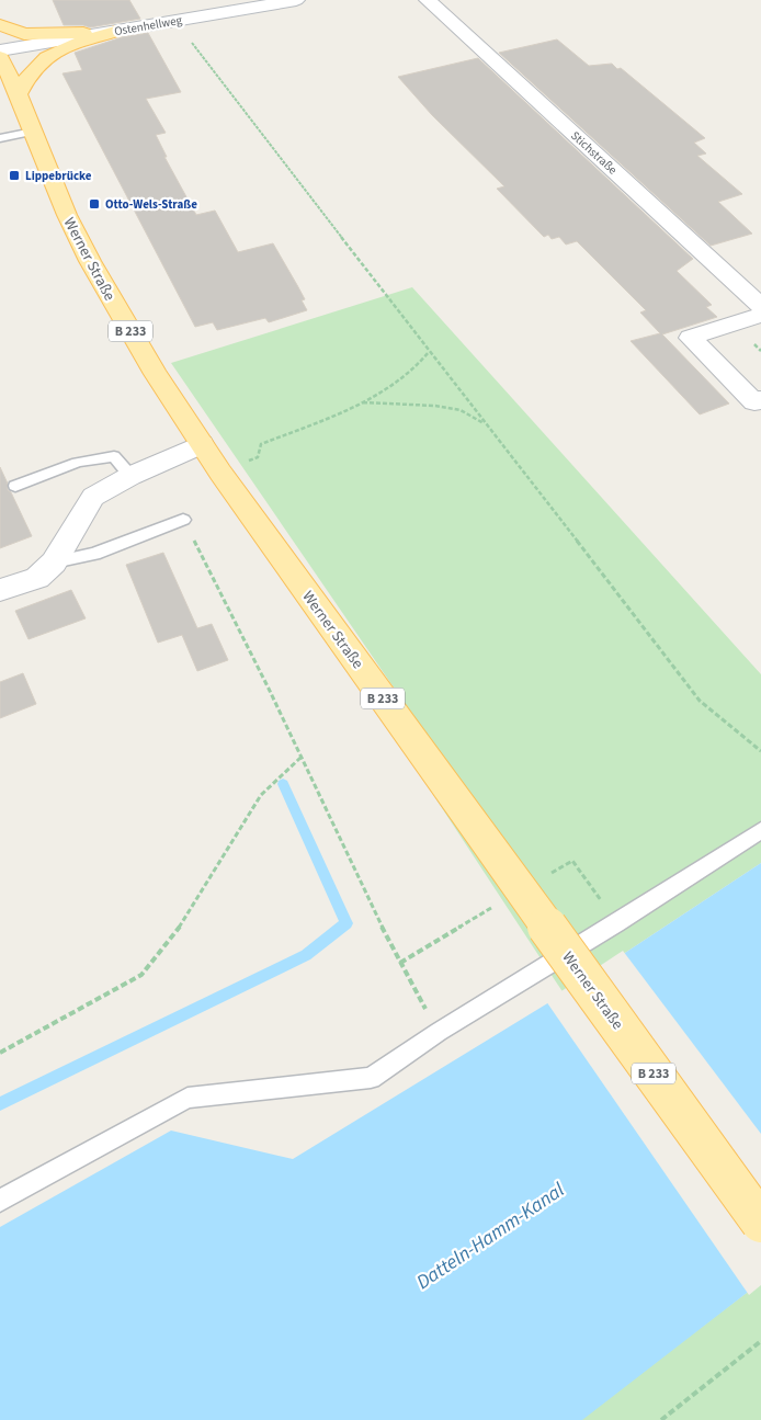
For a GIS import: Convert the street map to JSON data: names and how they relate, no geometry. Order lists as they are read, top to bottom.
{
  "streets": {
    "main road": ["Werner Straße", "B 233"],
    "street": ["Ostenhellweg", "Stichstraße"]
  },
  "water": ["Datteln-Hamm-Kanal"],
  "places": {
    "transit": ["Lippebrücke", "Otto-Wels-Straße"]
  }
}
